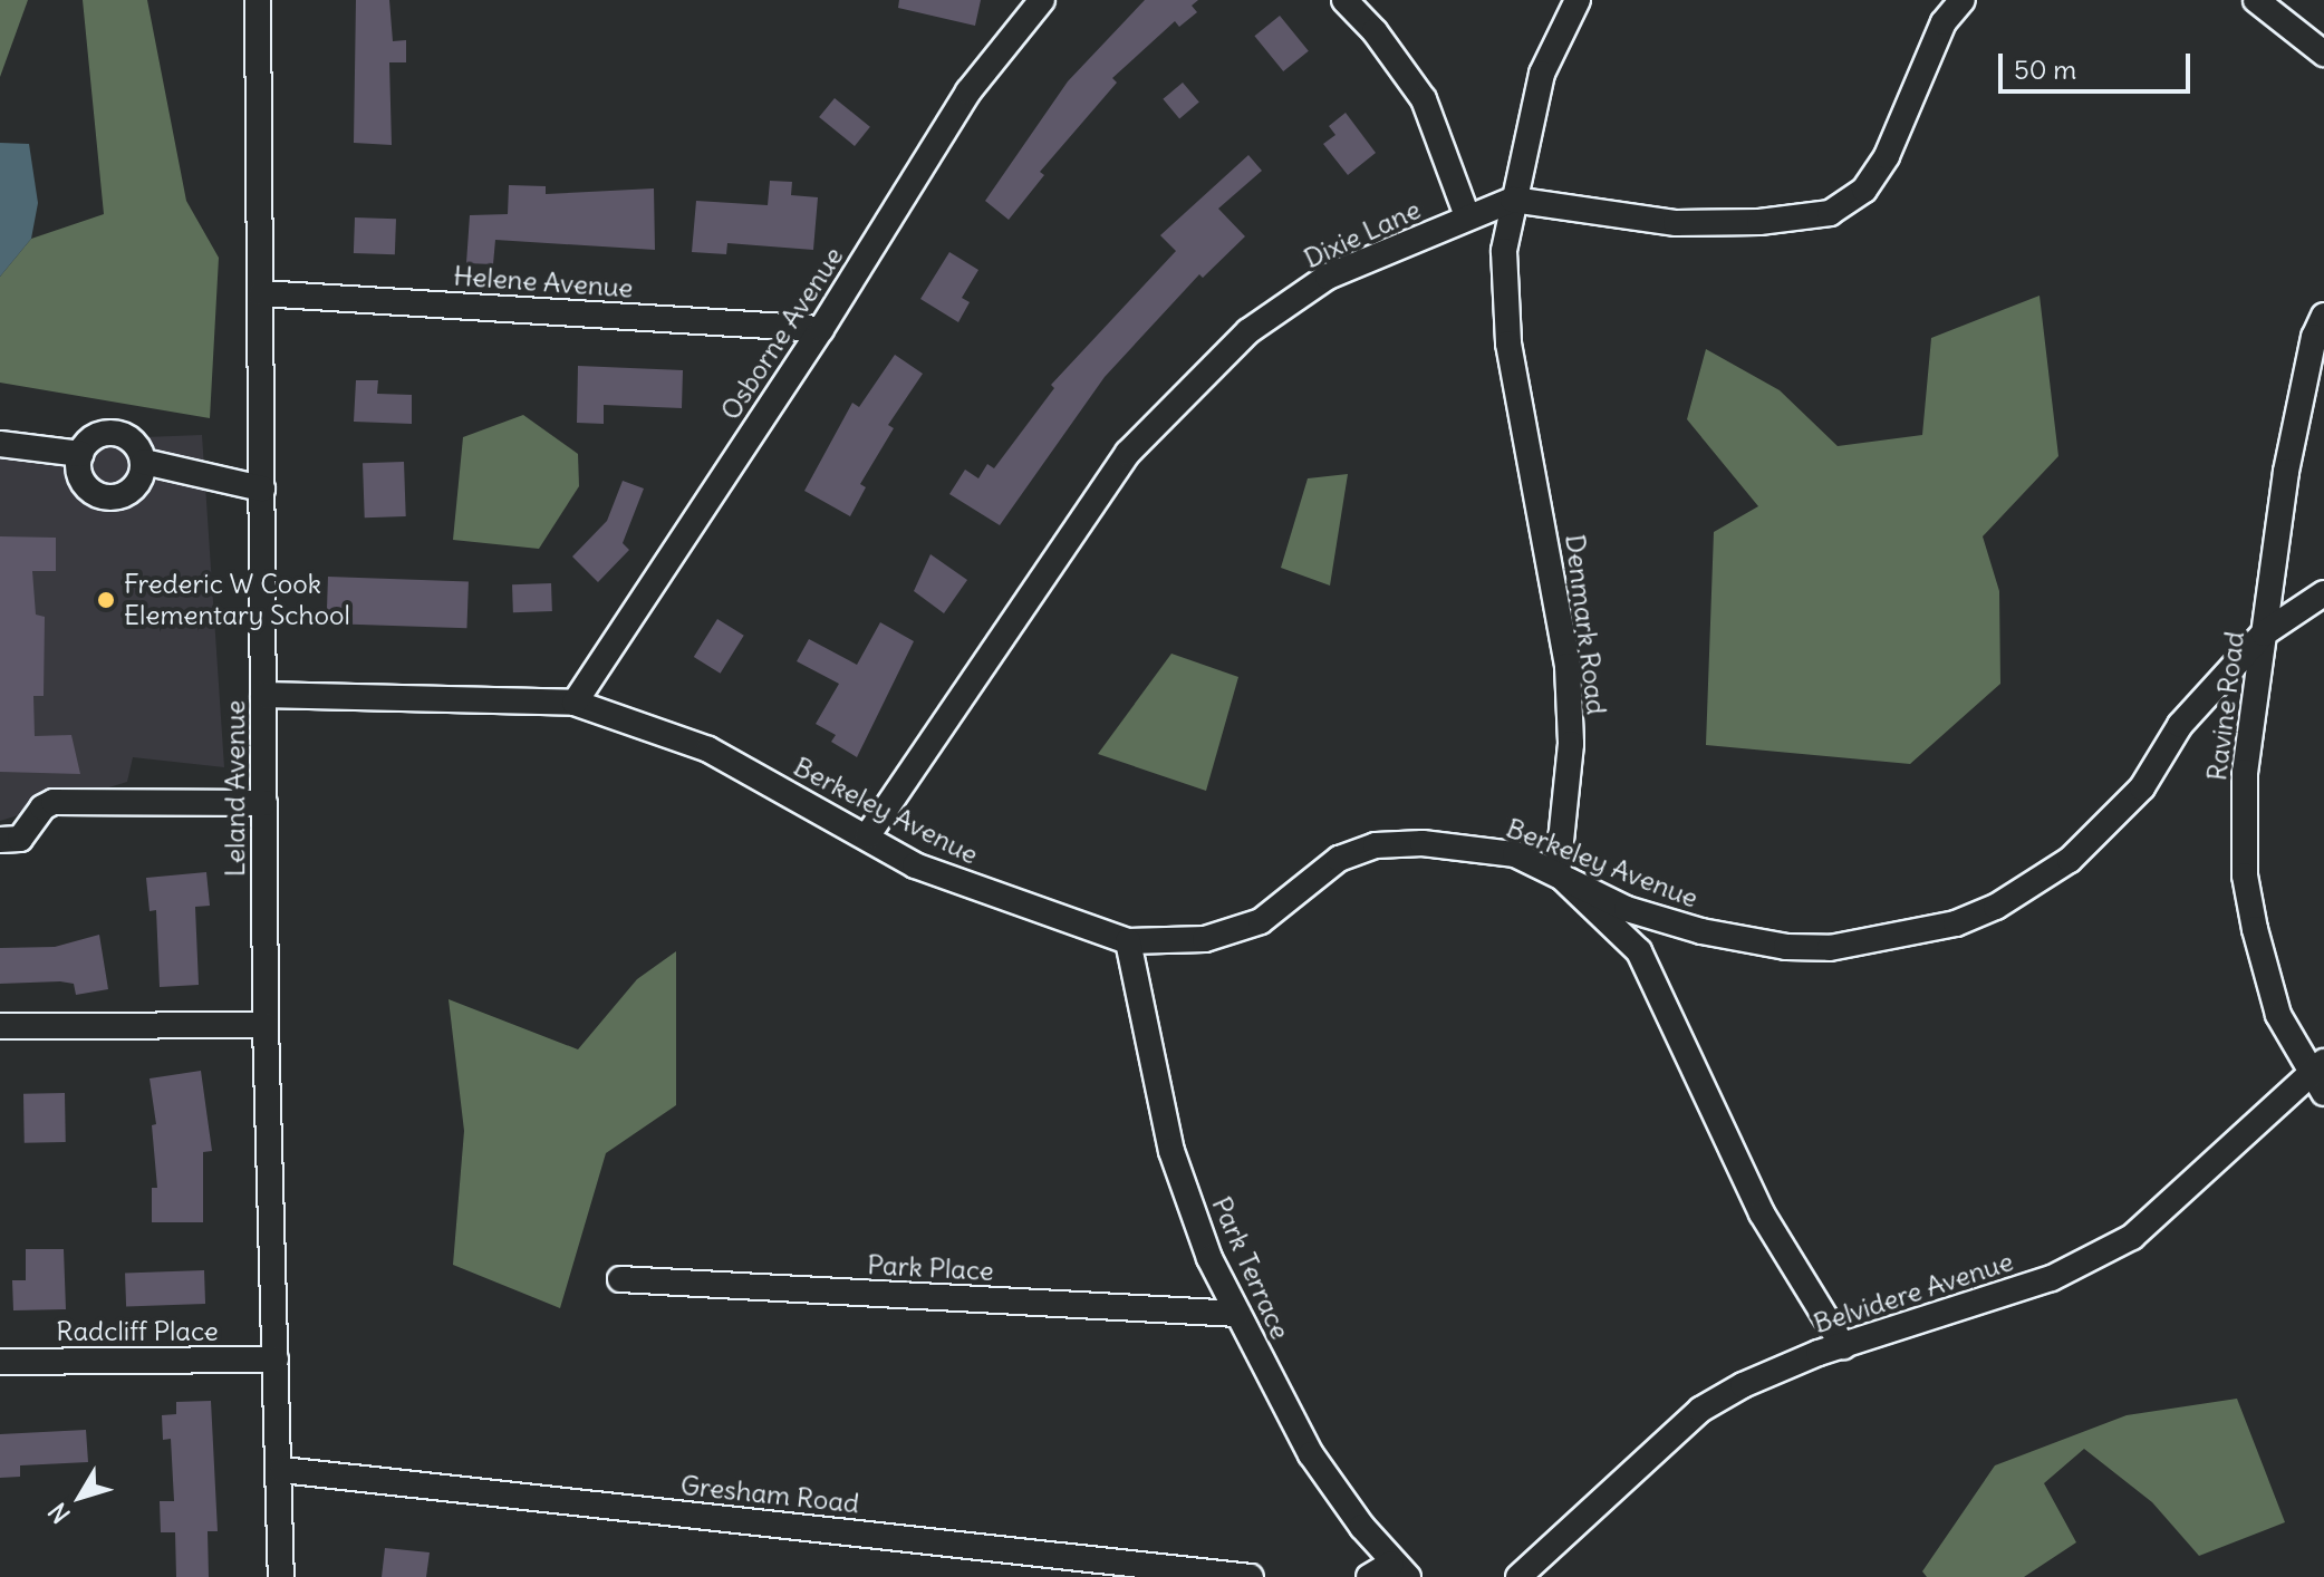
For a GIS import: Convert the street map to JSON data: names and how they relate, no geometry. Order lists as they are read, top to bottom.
{
  "streets": {
    "street": [
      "Dixie Lane",
      "Helene Avenue",
      "Osborne Avenue",
      "Denmark Road",
      "Ravine Road",
      "Leland Avenue",
      "Berkeley Avenue",
      "Park Place",
      "Park Terrace",
      "Belvidere Avenue",
      "Radcliff Place",
      "Gresham Road"
    ]
  },
  "crossings": [
    ["Dixie Lane", "Denmark Road"],
    ["Dixie Lane", "Berkeley Avenue"],
    ["Helene Avenue", "Osborne Avenue"],
    ["Helene Avenue", "Leland Avenue"],
    ["Osborne Avenue", "Berkeley Avenue"],
    ["Denmark Road", "Berkeley Avenue"],
    ["Ravine Road", "Berkeley Avenue"],
    ["Ravine Road", "Belvidere Avenue"],
    ["Leland Avenue", "Berkeley Avenue"],
    ["Leland Avenue", "Radcliff Place"],
    ["Leland Avenue", "Gresham Road"],
    ["Berkeley Avenue", "Park Terrace"],
    ["Park Place", "Park Terrace"]
  ],
  "places": ["Frederic W Cook Elementary School"],
  "scale_bar": "50 m",
  "north": "bottom left"
}
